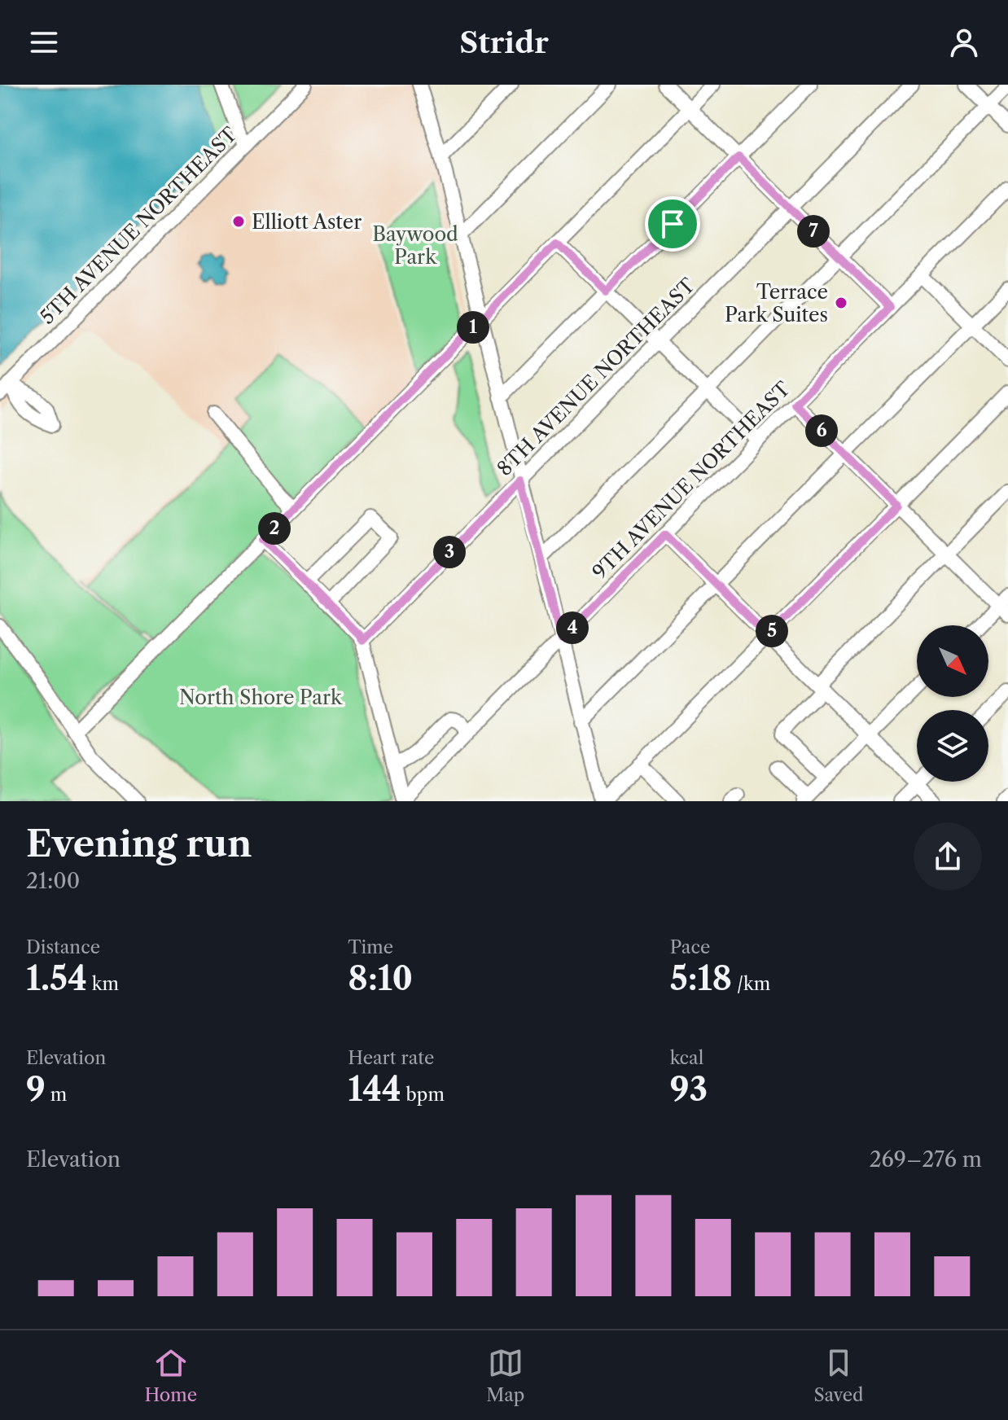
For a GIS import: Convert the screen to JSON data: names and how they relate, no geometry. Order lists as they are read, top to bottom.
{
  "streets": {
    "street": ["5TH AVENUE NORTHEAST", "8TH AVENUE NORTHEAST", "9TH AVENUE NORTHEAST"]
  },
  "parks": ["Baywood Park", "North Shore Park"],
  "places": ["Elliott Aster", "Terrace Park Suites"],
  "north": "bottom right",
  "page": {
    "header": "Stridr",
    "pins": [
      "7",
      "1",
      "6",
      "2",
      "3",
      "4",
      "5"
    ],
    "heading": ["Evening run", "21:00"],
    "stats": [
      ["Distance", "1.54 km"],
      ["Time", "8:10"],
      ["Pace", "5:18 /km"],
      ["Elevation", "9 m"],
      ["Heart rate", "144 bpm"],
      ["kcal", "93"]
    ],
    "chart": ["Elevation", "269–276 m"],
    "tabs": ["Home", "Map", "Saved"]
  }
}
